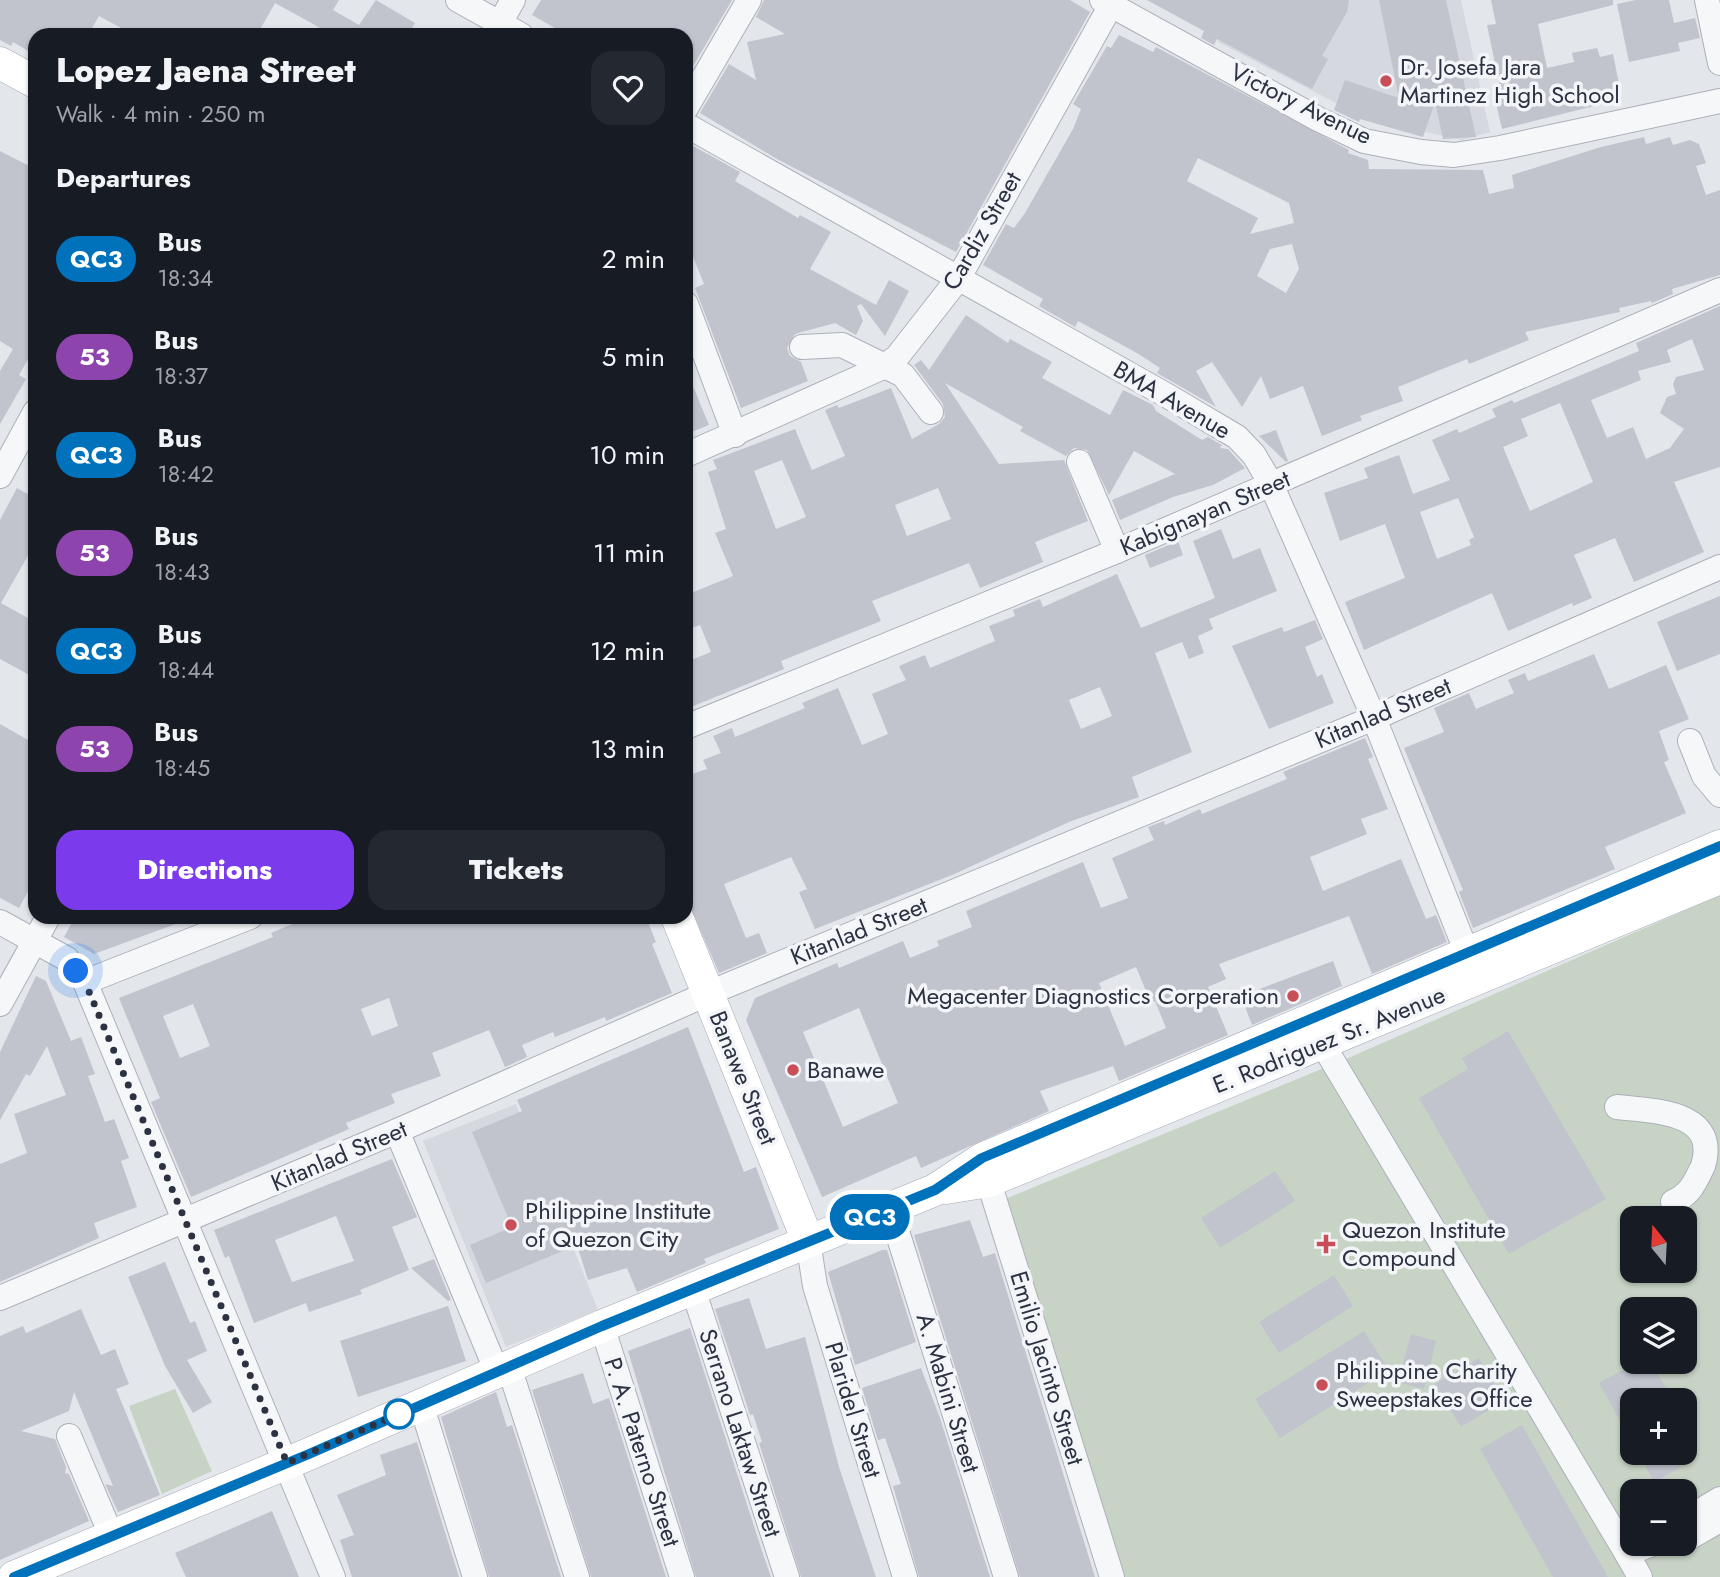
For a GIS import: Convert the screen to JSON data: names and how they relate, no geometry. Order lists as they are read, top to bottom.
{
  "streets": {
    "main road": ["E. Rodriguez Sr. Avenue", "Banawe Street"],
    "street": [
      "Victory Avenue",
      "Cardiz Street",
      "BMA Avenue",
      "Kabignayan Street",
      "Kitanlad Street",
      "Emilio Jacinto Street",
      "A. Mabini Street",
      "Plaridel Street",
      "Serrano Laktaw Street",
      "P. A. Paterno Street"
    ]
  },
  "crossings": [
    ["Victory Avenue", "Cardiz Street"],
    ["Cardiz Street", "BMA Avenue"],
    ["BMA Avenue", "Kabignayan Street"],
    ["BMA Avenue", "Kitanlad Street"],
    ["BMA Avenue", "E. Rodriguez Sr. Avenue"],
    ["Kitanlad Street", "Banawe Street"],
    ["E. Rodriguez Sr. Avenue", "Banawe Street"],
    ["E. Rodriguez Sr. Avenue", "Emilio Jacinto Street"],
    ["E. Rodriguez Sr. Avenue", "A. Mabini Street"],
    ["E. Rodriguez Sr. Avenue", "Plaridel Street"],
    ["E. Rodriguez Sr. Avenue", "Serrano Laktaw Street"],
    ["E. Rodriguez Sr. Avenue", "P. A. Paterno Street"],
    ["Banawe Street", "Plaridel Street"]
  ],
  "places": {
    "other": [
      "Dr. Josefa Jara Martinez High School",
      "Megacenter Diagnostics Corperation",
      "Banawe",
      "Philippine Institute of Quezon City",
      "Philippine Charity Sweepstakes Office"
    ],
    "health": ["Quezon Institute Compound"]
  },
  "lines": ["bus line QC3"],
  "north": "top",
  "page": {
    "on_map": "QC3",
    "heading": [
      ["Lopez Jaena Street", "Walk · 4 min · 250 m"],
      "Departures"
    ],
    "list": [
      {
        "mark": "QC3",
        "name": "Bus",
        "note": "18:34",
        "value": "2 min"
      },
      {
        "mark": "53",
        "name": "Bus",
        "note": "18:37",
        "value": "5 min"
      },
      {
        "mark": "QC3",
        "name": "Bus",
        "note": "18:42",
        "value": "10 min"
      },
      {
        "mark": "53",
        "name": "Bus",
        "note": "18:43",
        "value": "11 min"
      },
      {
        "mark": "QC3",
        "name": "Bus",
        "note": "18:44",
        "value": "12 min"
      },
      {
        "mark": "53",
        "name": "Bus",
        "note": "18:45",
        "value": "13 min"
      }
    ],
    "buttons": ["Directions", "Tickets"],
    "map_buttons": ["+", "−"]
  }
}
